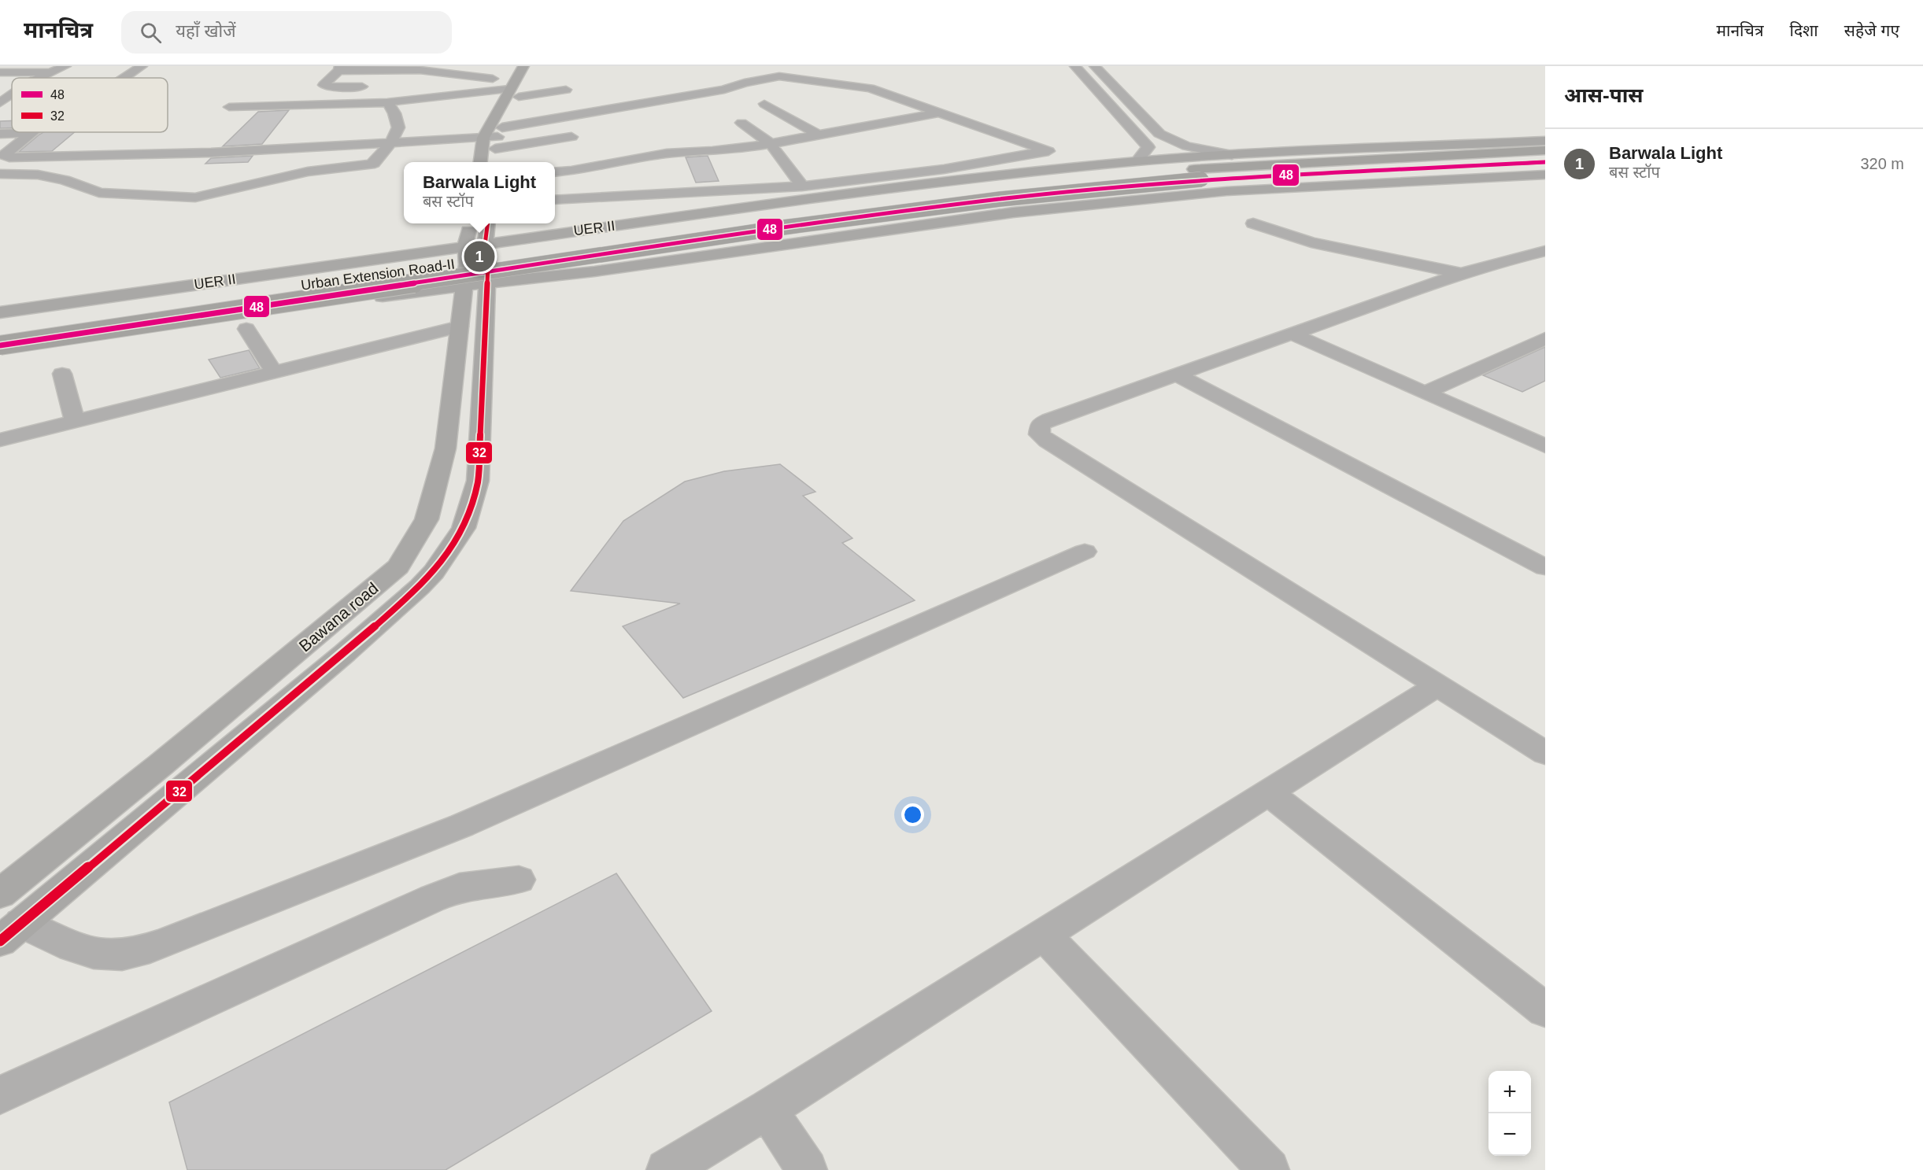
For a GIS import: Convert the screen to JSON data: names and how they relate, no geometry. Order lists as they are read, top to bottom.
{
  "streets": {
    "highway": ["Urban Extension Road-II"],
    "main road": ["UER II", "Bawana road"]
  },
  "crossings": [
    ["UER II", "Bawana road"]
  ],
  "lines": ["transit line 48", "transit line 32"],
  "legend": ["48", "32"],
  "page": {
    "header": "मानचित्र",
    "search": "यहाँ खोजें",
    "nav": ["मानचित्र", "दिशा", "सहेजे गए"],
    "heading": "आस-पास",
    "list": [
      {
        "mark": "1",
        "name": "Barwala Light",
        "note": "बस स्टॉप",
        "value": "320 m"
      }
    ],
    "popup": ["Barwala Light", "बस स्टॉप"],
    "pins": "1",
    "map_buttons": ["+", "−"]
  }
}
